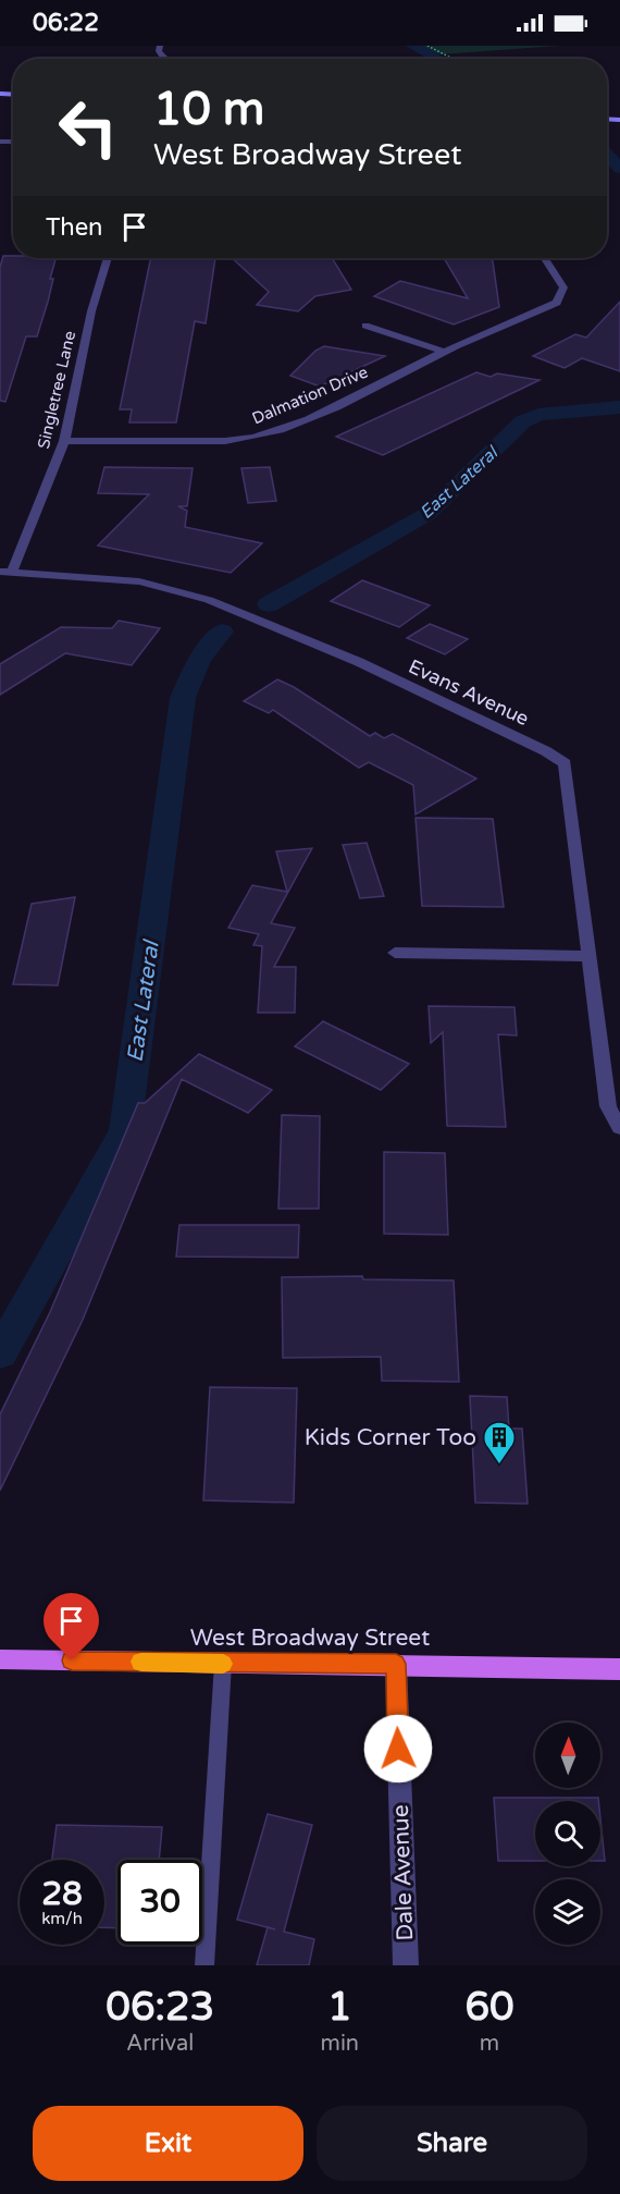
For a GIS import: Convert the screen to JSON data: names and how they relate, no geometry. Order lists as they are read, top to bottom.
{
  "streets": {
    "main road": ["West Broadway Street"],
    "street": [
      "Singletree Lane",
      "Dalmation Drive",
      "Evans Avenue",
      "Dale Avenue"
    ]
  },
  "crossings": [
    ["Singletree Lane", "Dalmation Drive"],
    ["Singletree Lane", "Evans Avenue"],
    ["West Broadway Street", "Dale Avenue"]
  ],
  "water": ["East Lateral"],
  "places": {
    "building": ["Kids Corner Too"]
  },
  "north": "top",
  "page": {
    "status": "06:22",
    "turn": ["10 m", "West Broadway Street"],
    "then": "Then",
    "speed": "28 km/h",
    "limit": "30",
    "eta": [
      "06:23",
      "Arrival",
      "1",
      "min",
      "60",
      "m"
    ],
    "buttons": ["Exit", "Share"]
  }
}
